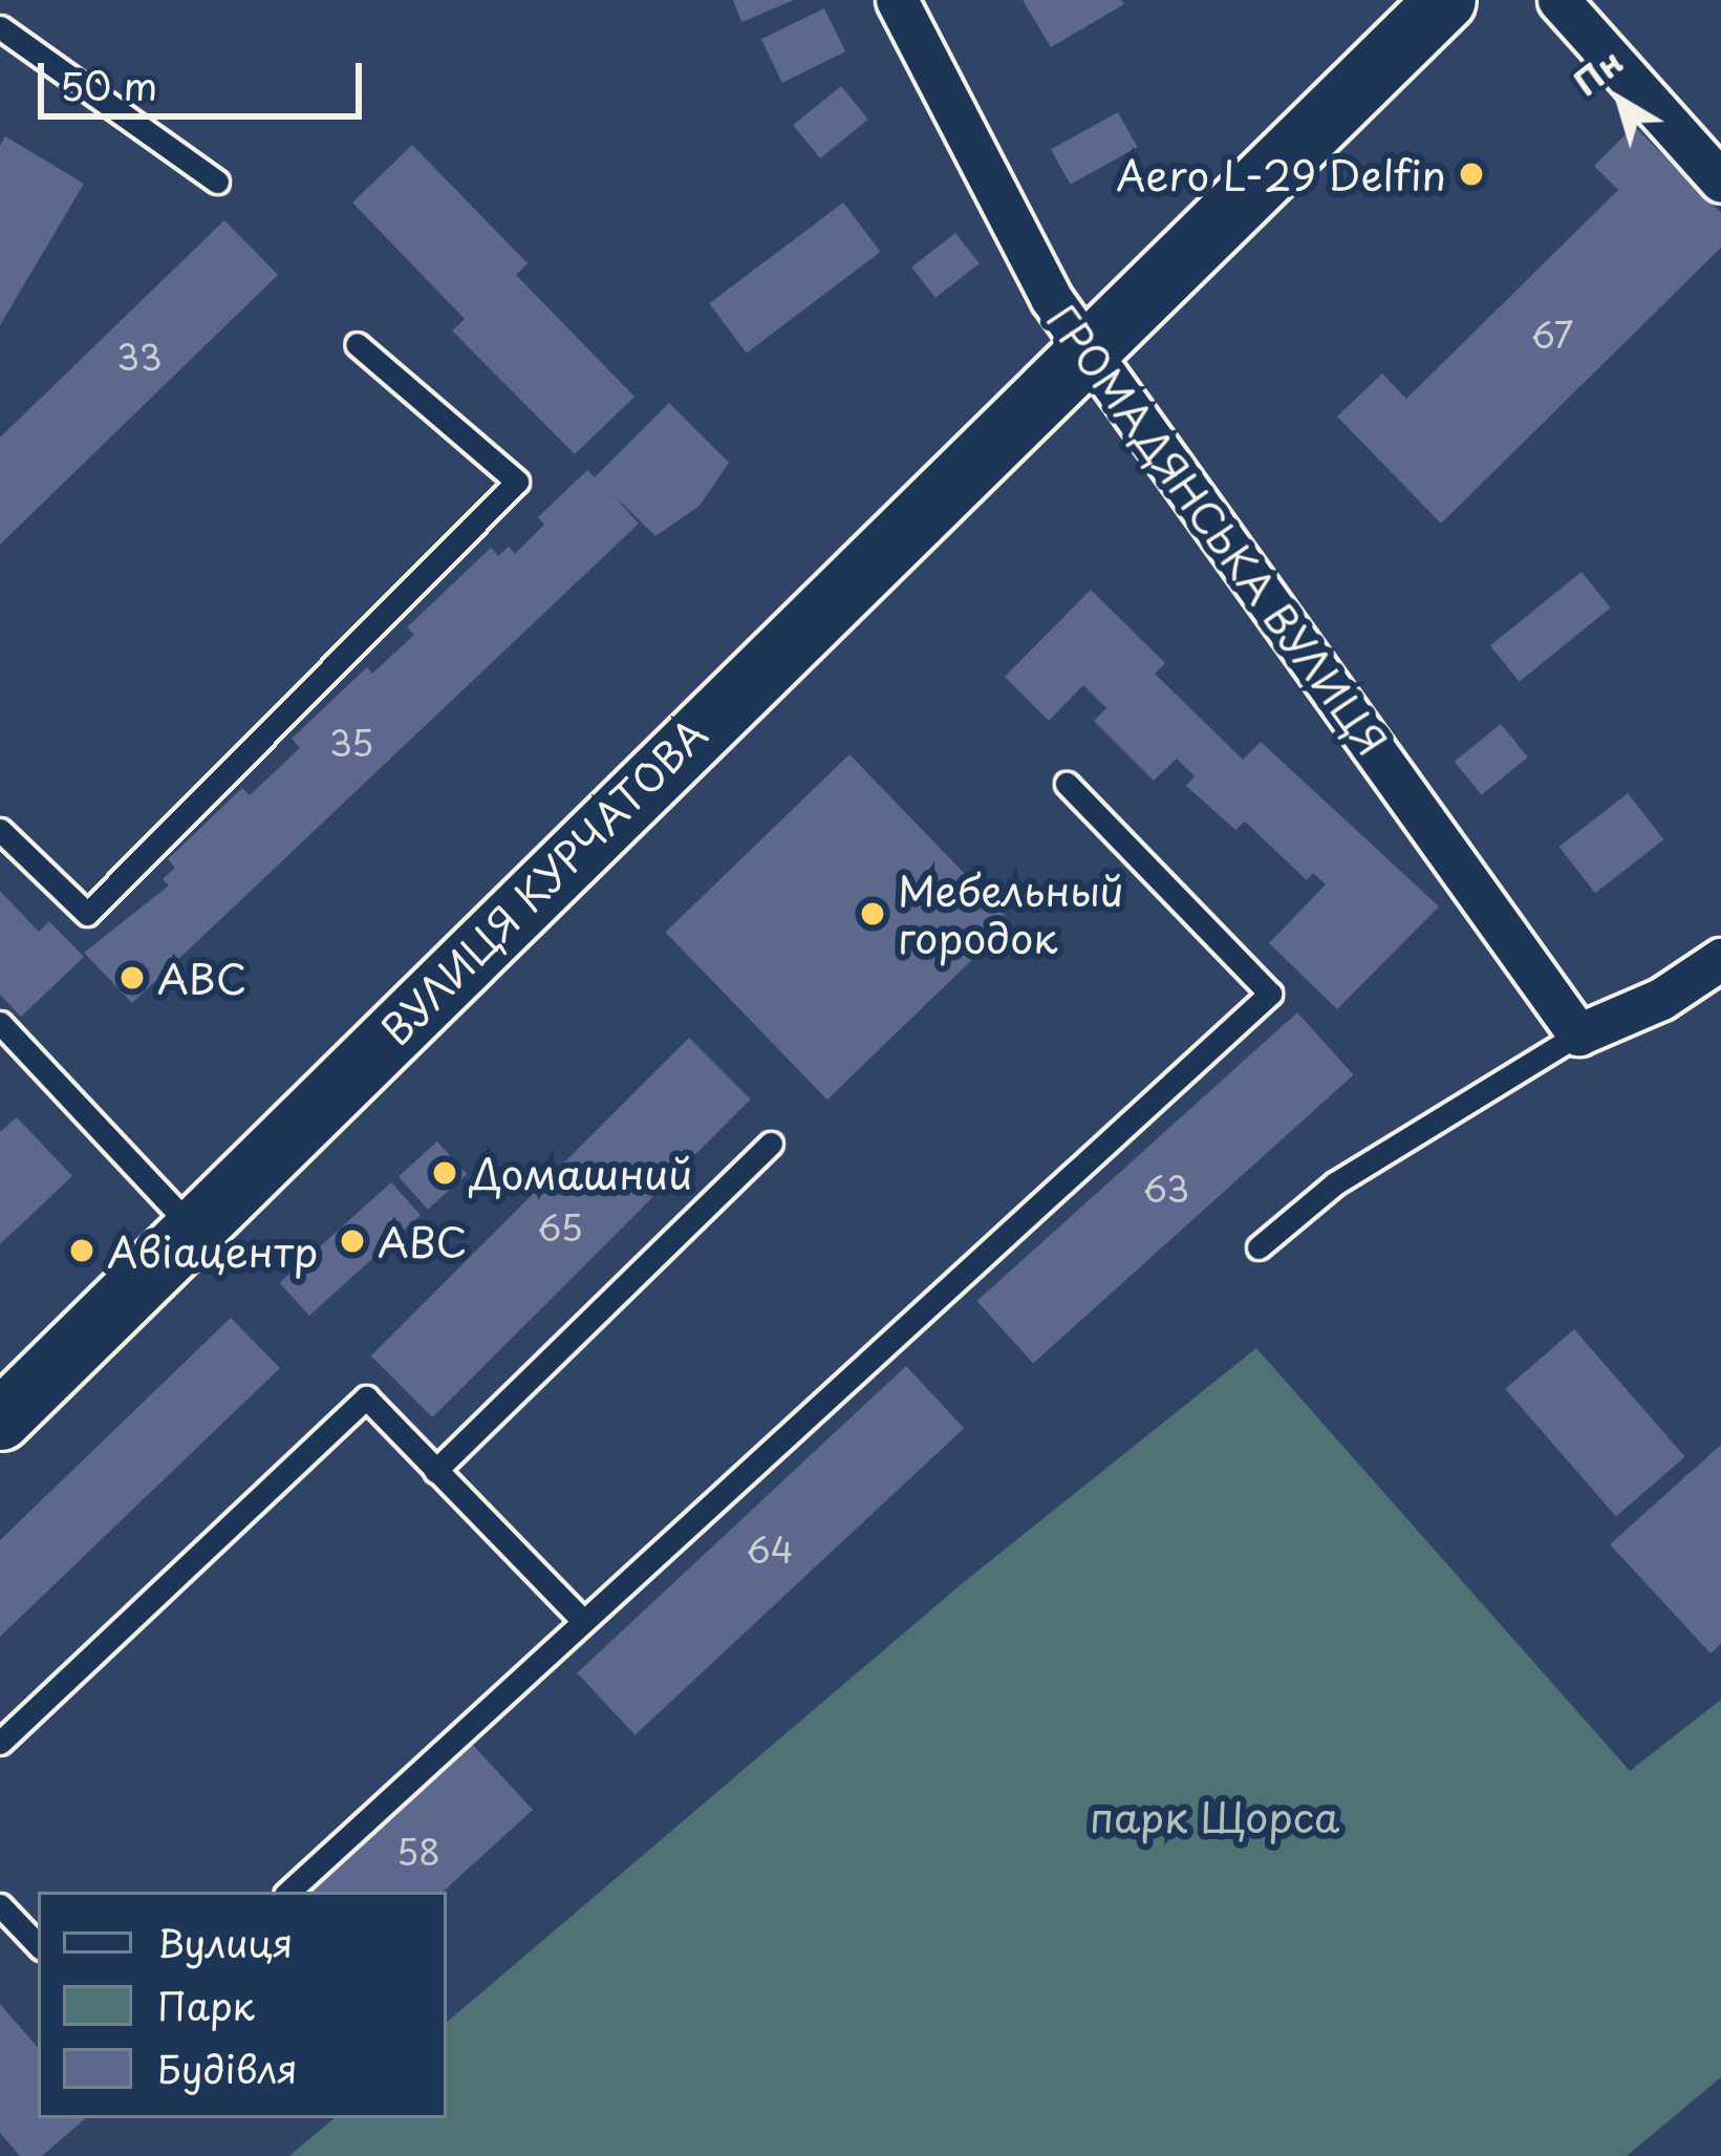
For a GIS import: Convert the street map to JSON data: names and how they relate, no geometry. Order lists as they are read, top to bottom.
{
  "streets": {
    "main road": ["ВУЛИЦЯ КУРЧАТОВА"],
    "street": ["ГРОМАДЯНСЬКА ВУЛИЦЯ"]
  },
  "crossings": [
    ["ГРОМАДЯНСЬКА ВУЛИЦЯ", "ВУЛИЦЯ КУРЧАТОВА"]
  ],
  "parks": ["парк Щорса"],
  "places": [
    "Aero L-29 Delfin",
    "Мебельный городок",
    "ABC",
    "Домашний",
    "АВС",
    "Авіацентр"
  ],
  "house_numbers": [
    "67",
    "33",
    "35",
    "63",
    "65",
    "64",
    "58"
  ],
  "legend": ["Вулиця", "Парк", "Будівля"],
  "scale_bar": "50 m",
  "north": "top left"
}
